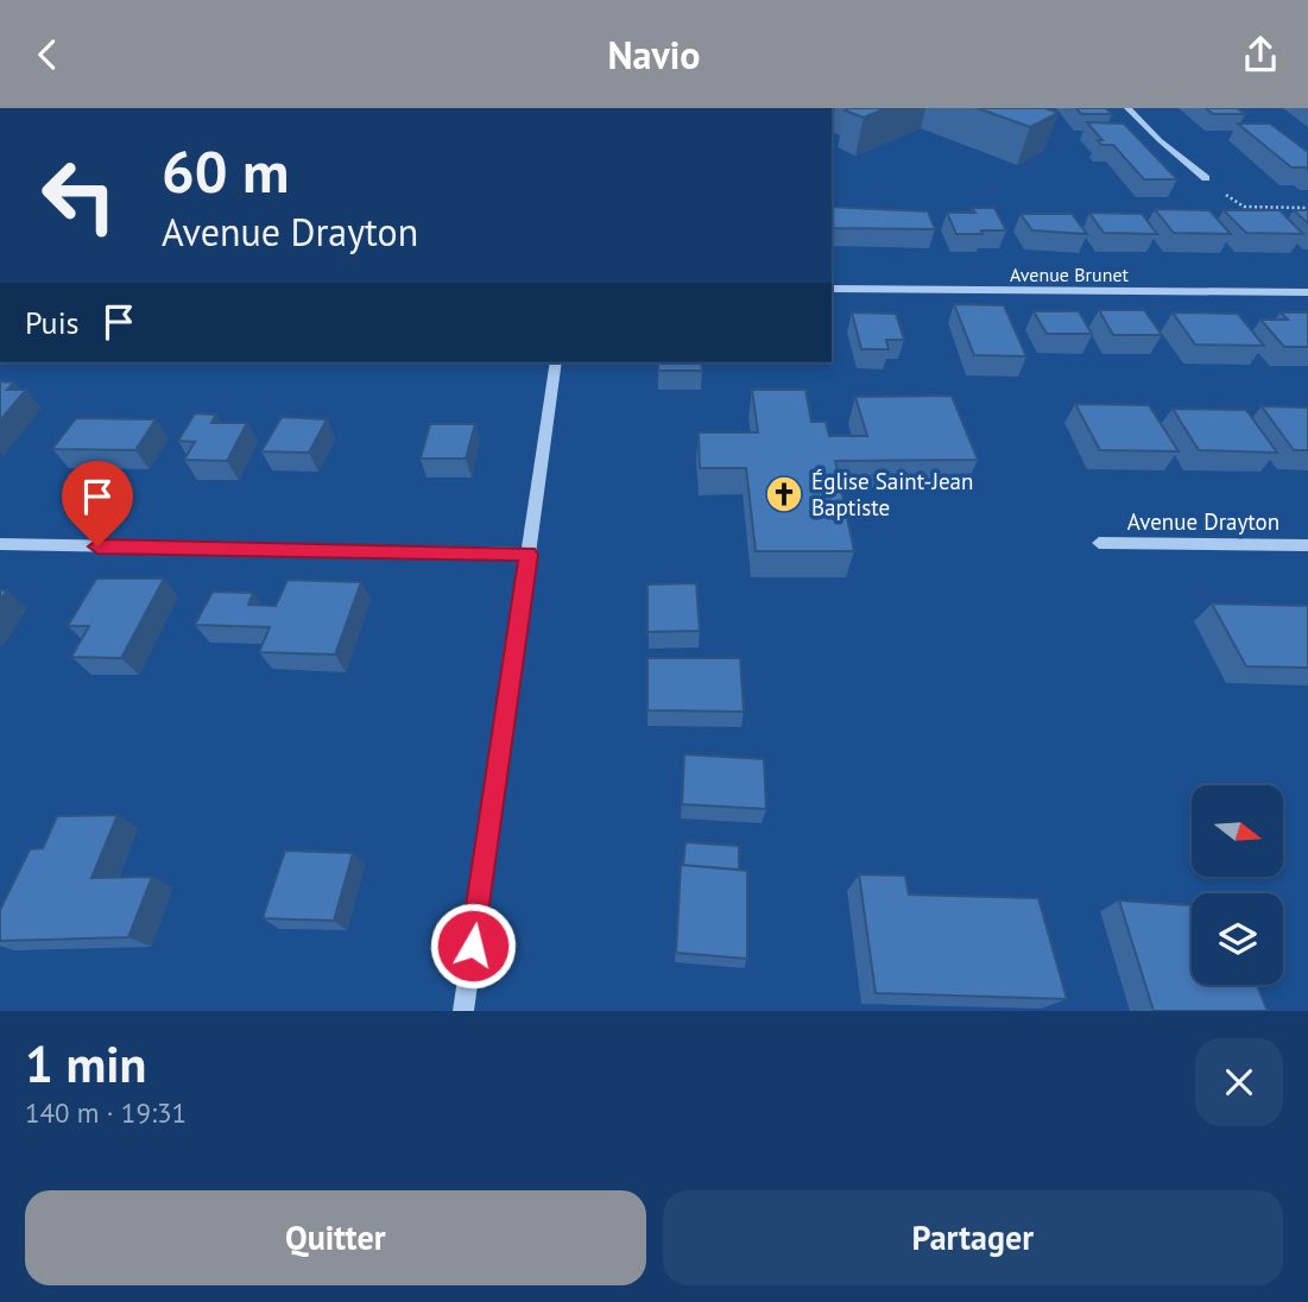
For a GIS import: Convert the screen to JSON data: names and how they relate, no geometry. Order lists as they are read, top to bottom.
{
  "streets": {
    "street": ["Avenue Brunet", "Avenue Drayton"]
  },
  "places": {
    "church": ["Église Saint-Jean Baptiste"]
  },
  "north": "right",
  "page": {
    "header": "Navio",
    "turn": ["60 m", "Avenue Drayton"],
    "then": "Puis",
    "heading": ["1 min", "140 m · 19:31"],
    "buttons": ["Quitter", "Partager"]
  }
}
